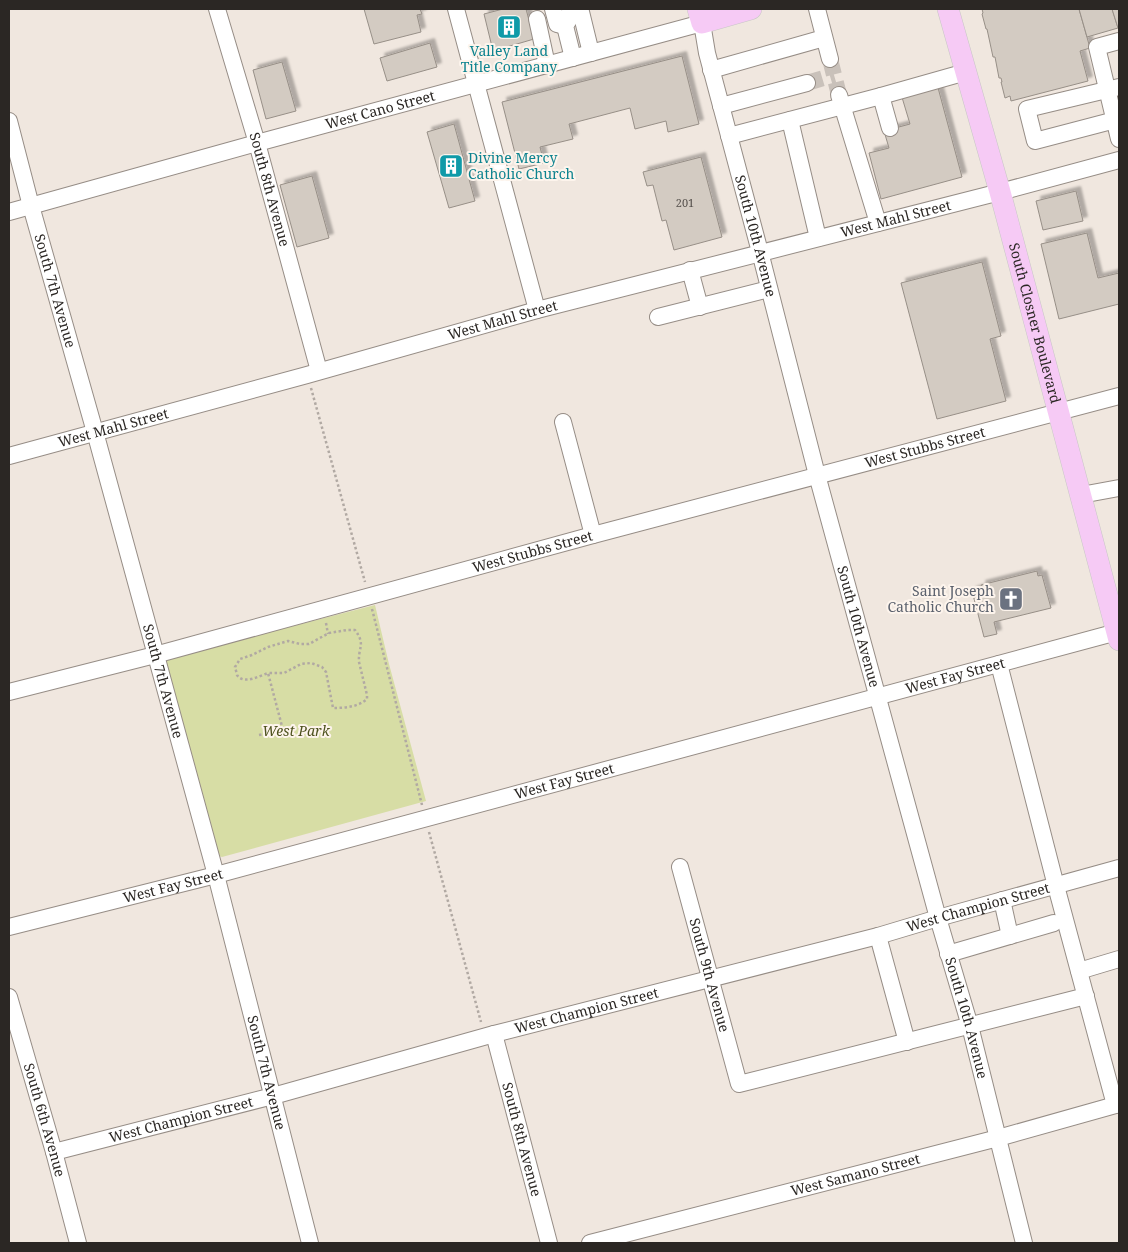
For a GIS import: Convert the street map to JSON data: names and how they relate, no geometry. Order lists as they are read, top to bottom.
{
  "streets": {
    "main road": ["West Cano Street", "South Closner Boulevard"],
    "street": [
      "South 8th Avenue",
      "West Mahl Street",
      "South 10th Avenue",
      "South 7th Avenue",
      "West Stubbs Street",
      "West Fay Street",
      "West Champion Street",
      "South 9th Avenue",
      "South 6th Avenue",
      "West Samano Street"
    ]
  },
  "crossings": [
    ["West Cano Street", "South 8th Avenue"],
    ["West Cano Street", "South 10th Avenue"],
    ["West Cano Street", "South 7th Avenue"],
    ["South 8th Avenue", "West Mahl Street"],
    ["South 8th Avenue", "West Champion Street"],
    ["West Mahl Street", "South 10th Avenue"],
    ["West Mahl Street", "South 7th Avenue"],
    ["West Mahl Street", "South Closner Boulevard"],
    ["South 10th Avenue", "West Stubbs Street"],
    ["South 10th Avenue", "West Fay Street"],
    ["South 10th Avenue", "West Champion Street"],
    ["South 10th Avenue", "West Samano Street"],
    ["South 7th Avenue", "West Stubbs Street"],
    ["South 7th Avenue", "West Fay Street"],
    ["South 7th Avenue", "West Champion Street"],
    ["South Closner Boulevard", "West Stubbs Street"],
    ["South Closner Boulevard", "West Fay Street"],
    ["West Champion Street", "South 9th Avenue"],
    ["West Champion Street", "South 6th Avenue"]
  ],
  "parks": ["West Park"],
  "places": {
    "building": ["Valley Land Title Company", "Divine Mercy Catholic Church"],
    "church": ["Saint Joseph Catholic Church"]
  },
  "house_numbers": ["201"]
}
